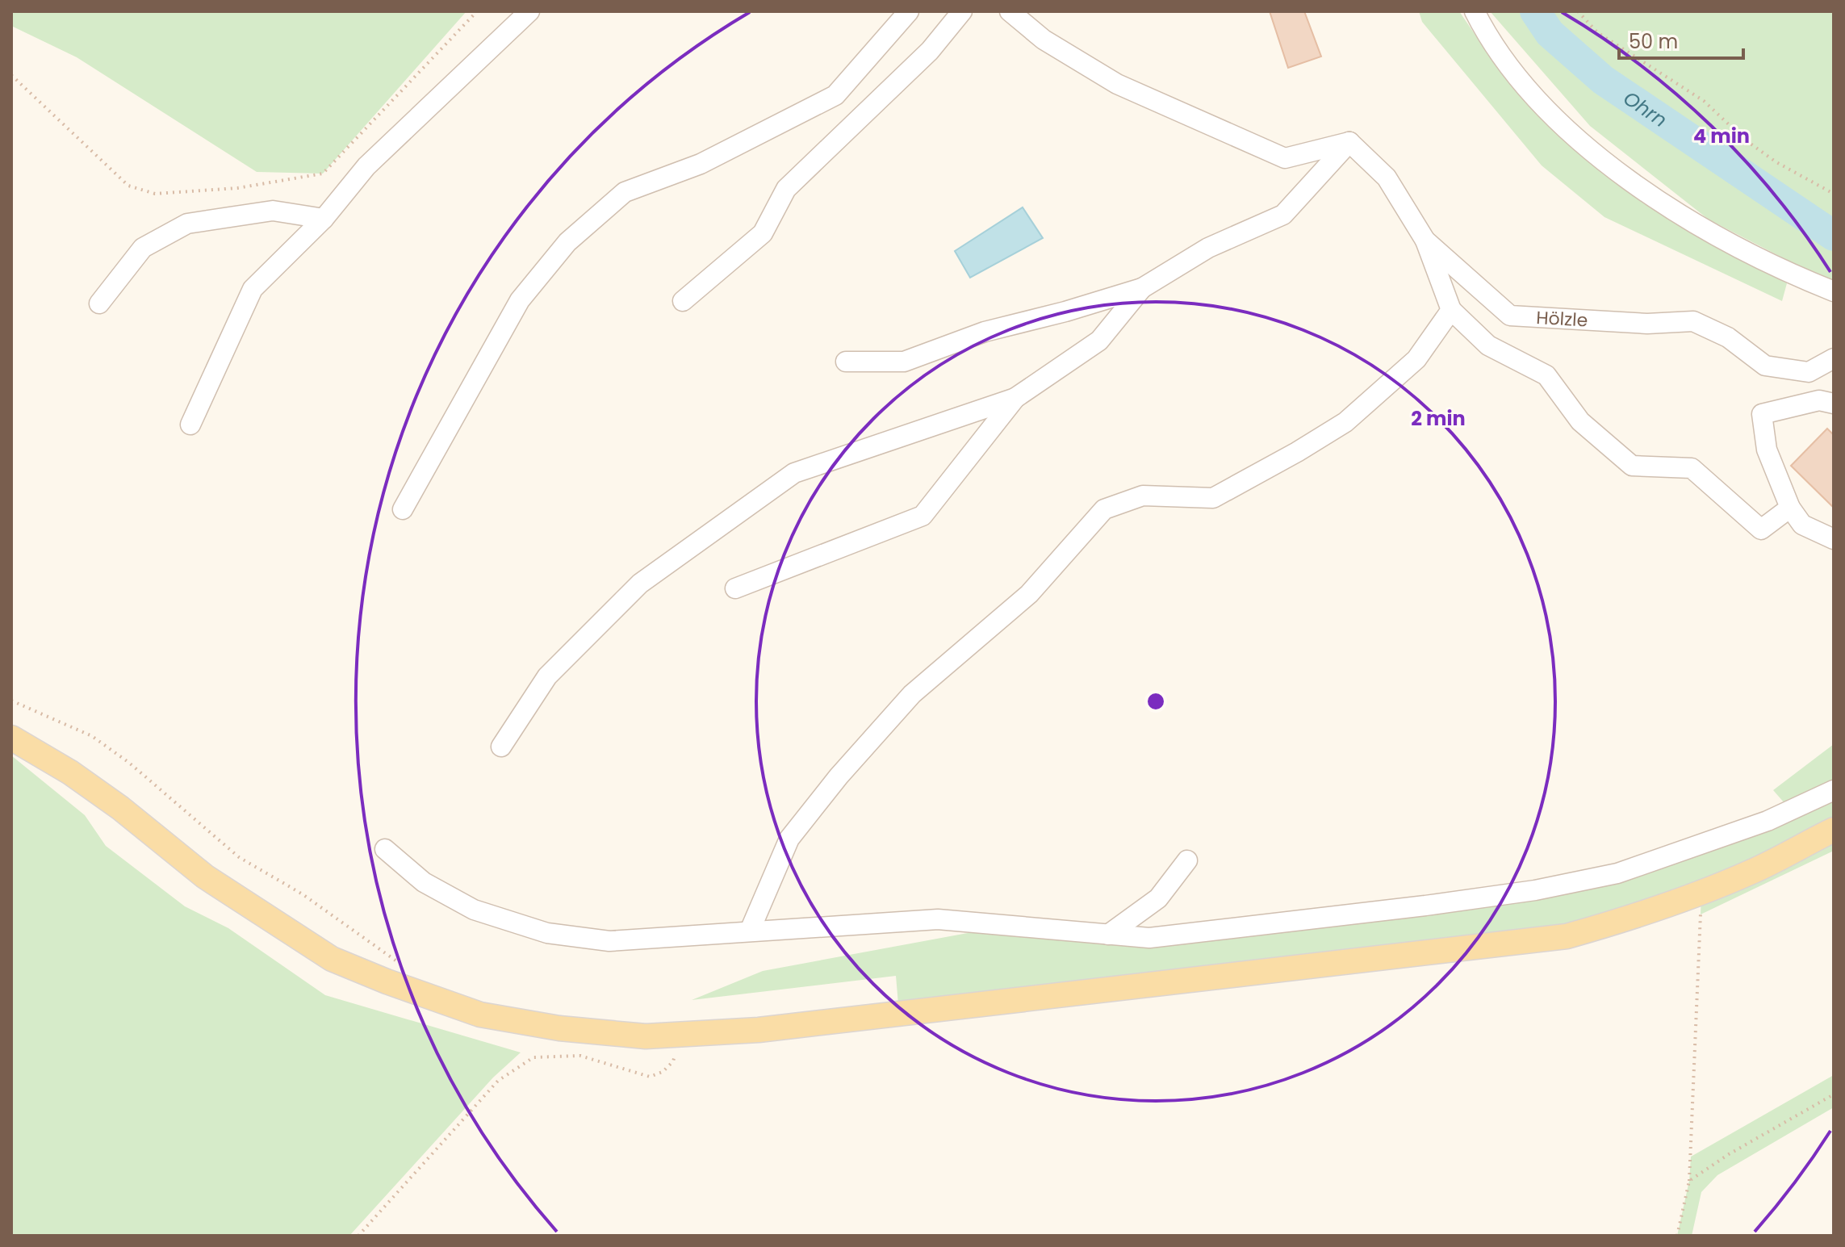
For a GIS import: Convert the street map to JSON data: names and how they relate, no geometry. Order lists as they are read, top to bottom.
{
  "streets": {
    "street": ["Hölzle"]
  },
  "water": ["Ohrn"],
  "scale_bar": "50 m",
  "rings": ["4 min", "2 min"]
}
